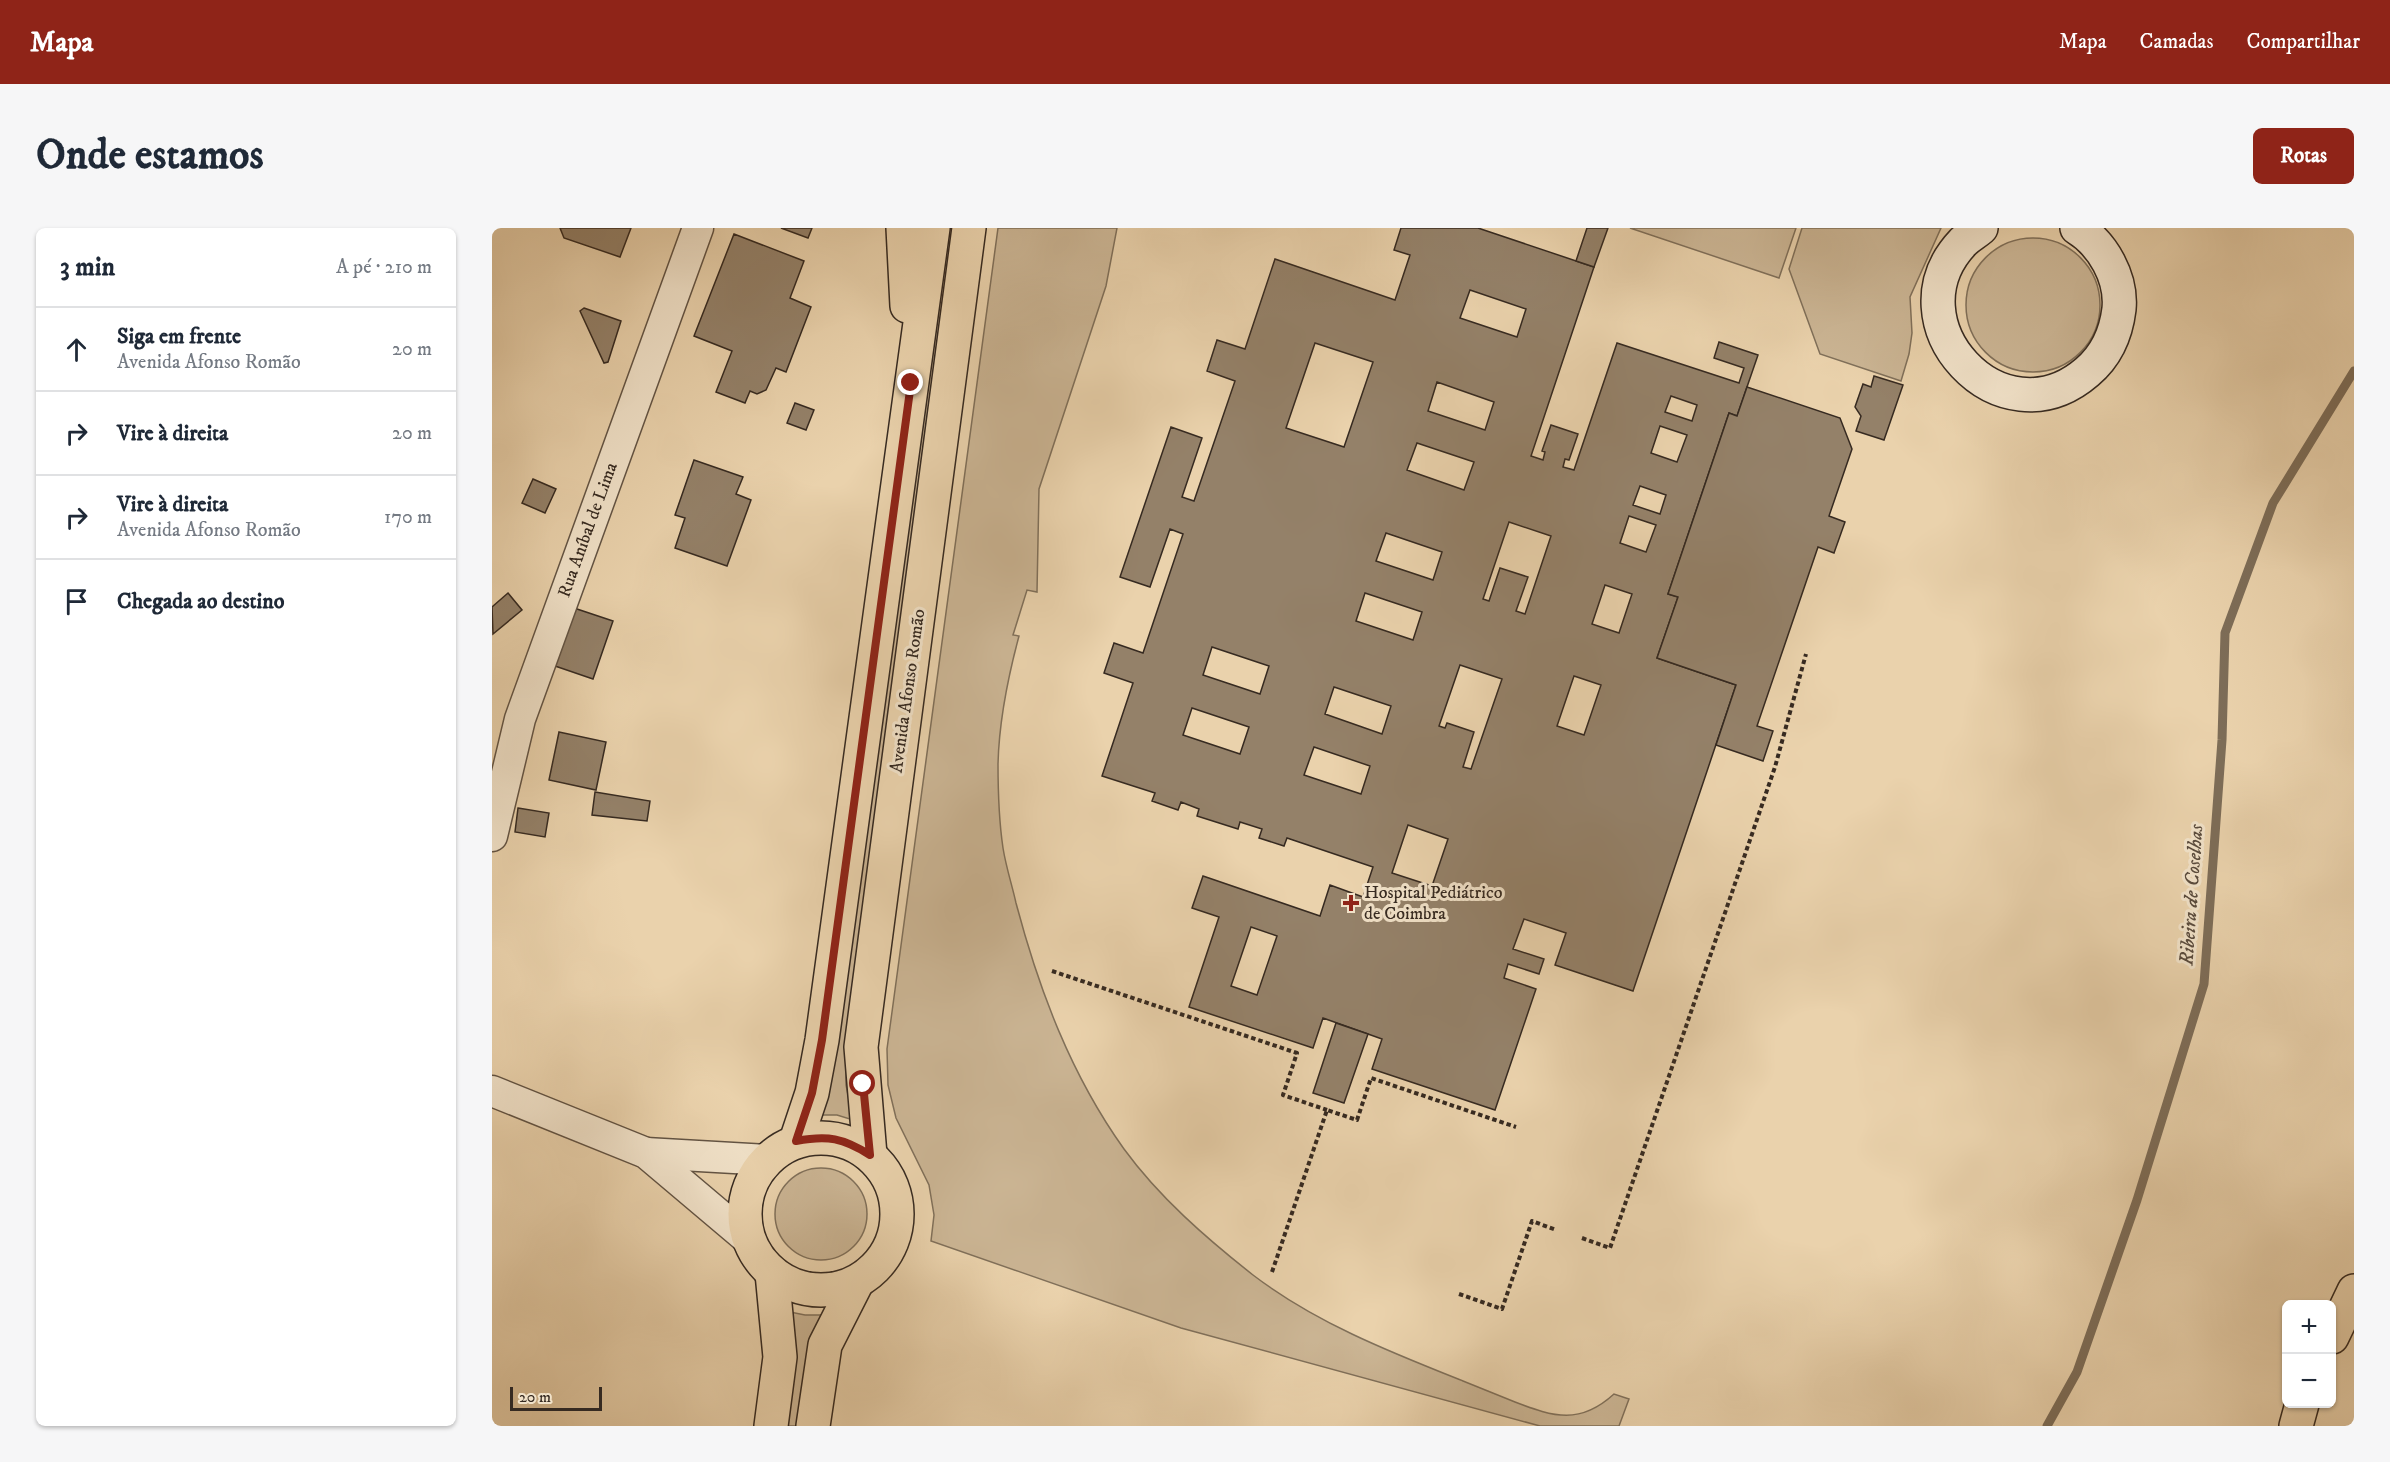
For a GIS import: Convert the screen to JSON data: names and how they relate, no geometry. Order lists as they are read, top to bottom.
{
  "streets": {
    "main road": ["Avenida Afonso Romão"],
    "street": ["Rua Aníbal de Lima"]
  },
  "water": ["Ribeira de Coselhas"],
  "places": {
    "health": ["Hospital Pediátrico de Coimbra"]
  },
  "scale_bar": "20 m",
  "page": {
    "header": "Mapa",
    "nav": ["Mapa", "Camadas", "Compartilhar"],
    "buttons": "Rotas",
    "title": "Onde estamos",
    "heading": ["3 min", "A pé · 210 m"],
    "list": [
      ["Siga em frente", "Avenida Afonso Romão", "20 m"],
      ["Vire à direita", "20 m"],
      ["Vire à direita", "Avenida Afonso Romão", "170 m"],
      "Chegada ao destino"
    ],
    "map_buttons": ["+", "−"],
    "scale": "20 m"
  }
}
